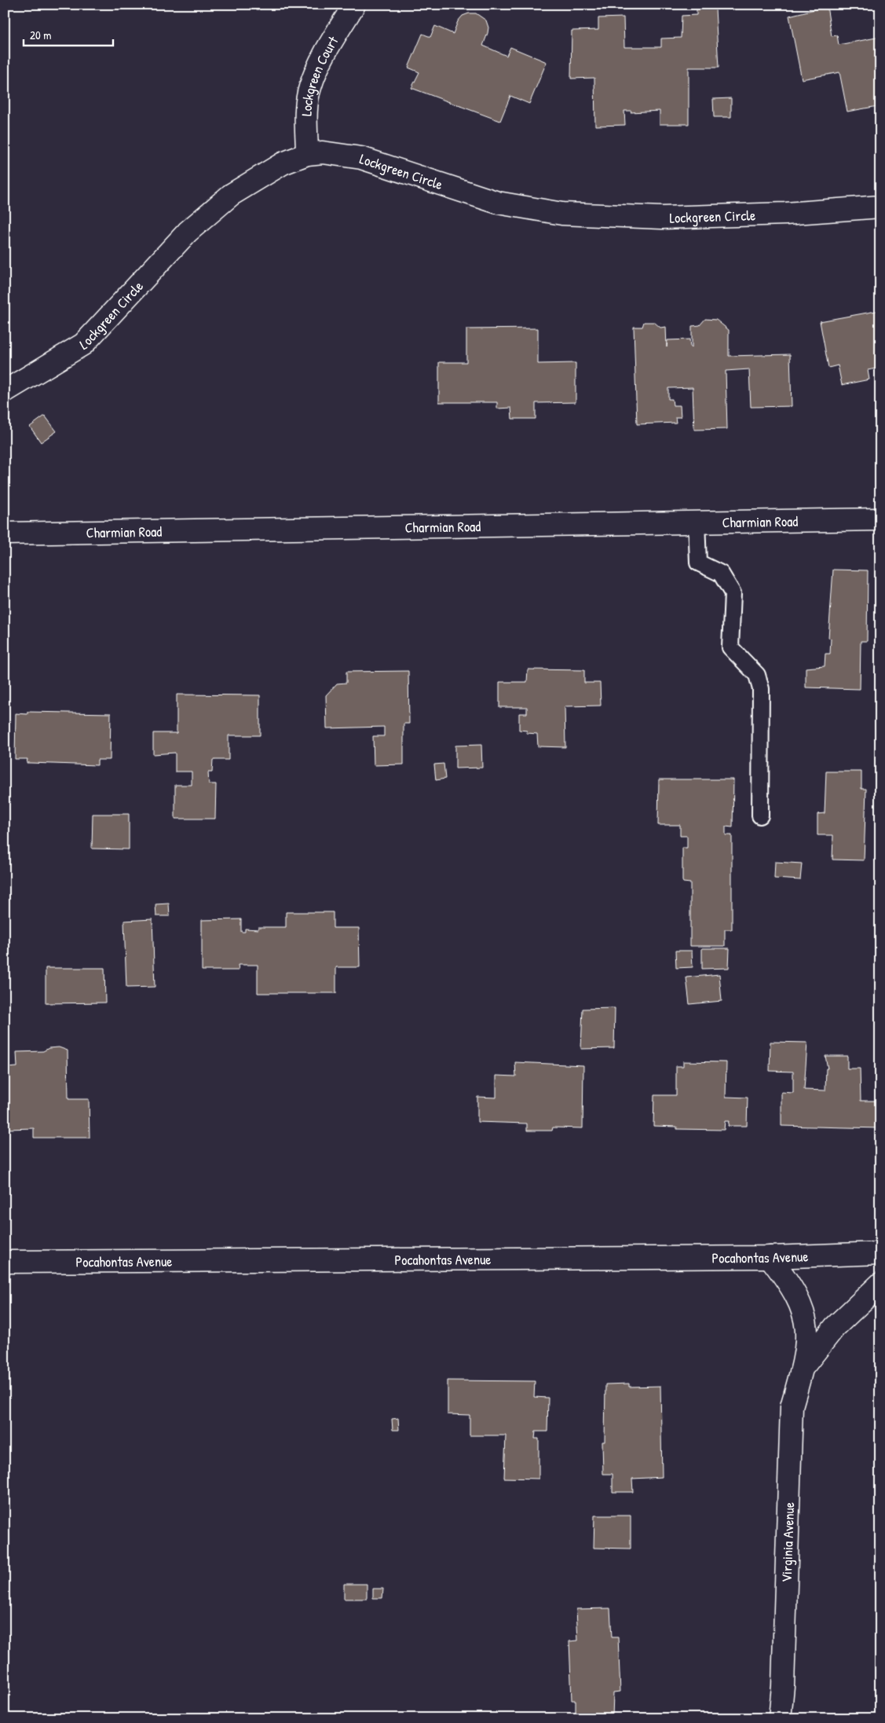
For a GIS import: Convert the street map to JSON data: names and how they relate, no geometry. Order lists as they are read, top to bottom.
{
  "streets": {
    "street": [
      "Lockgreen Court",
      "Lockgreen Circle",
      "Charmian Road",
      "Pocahontas Avenue",
      "Virginia Avenue"
    ]
  },
  "crossings": [
    ["Lockgreen Court", "Lockgreen Circle"],
    ["Pocahontas Avenue", "Virginia Avenue"]
  ],
  "scale_bar": "20 m"
}
